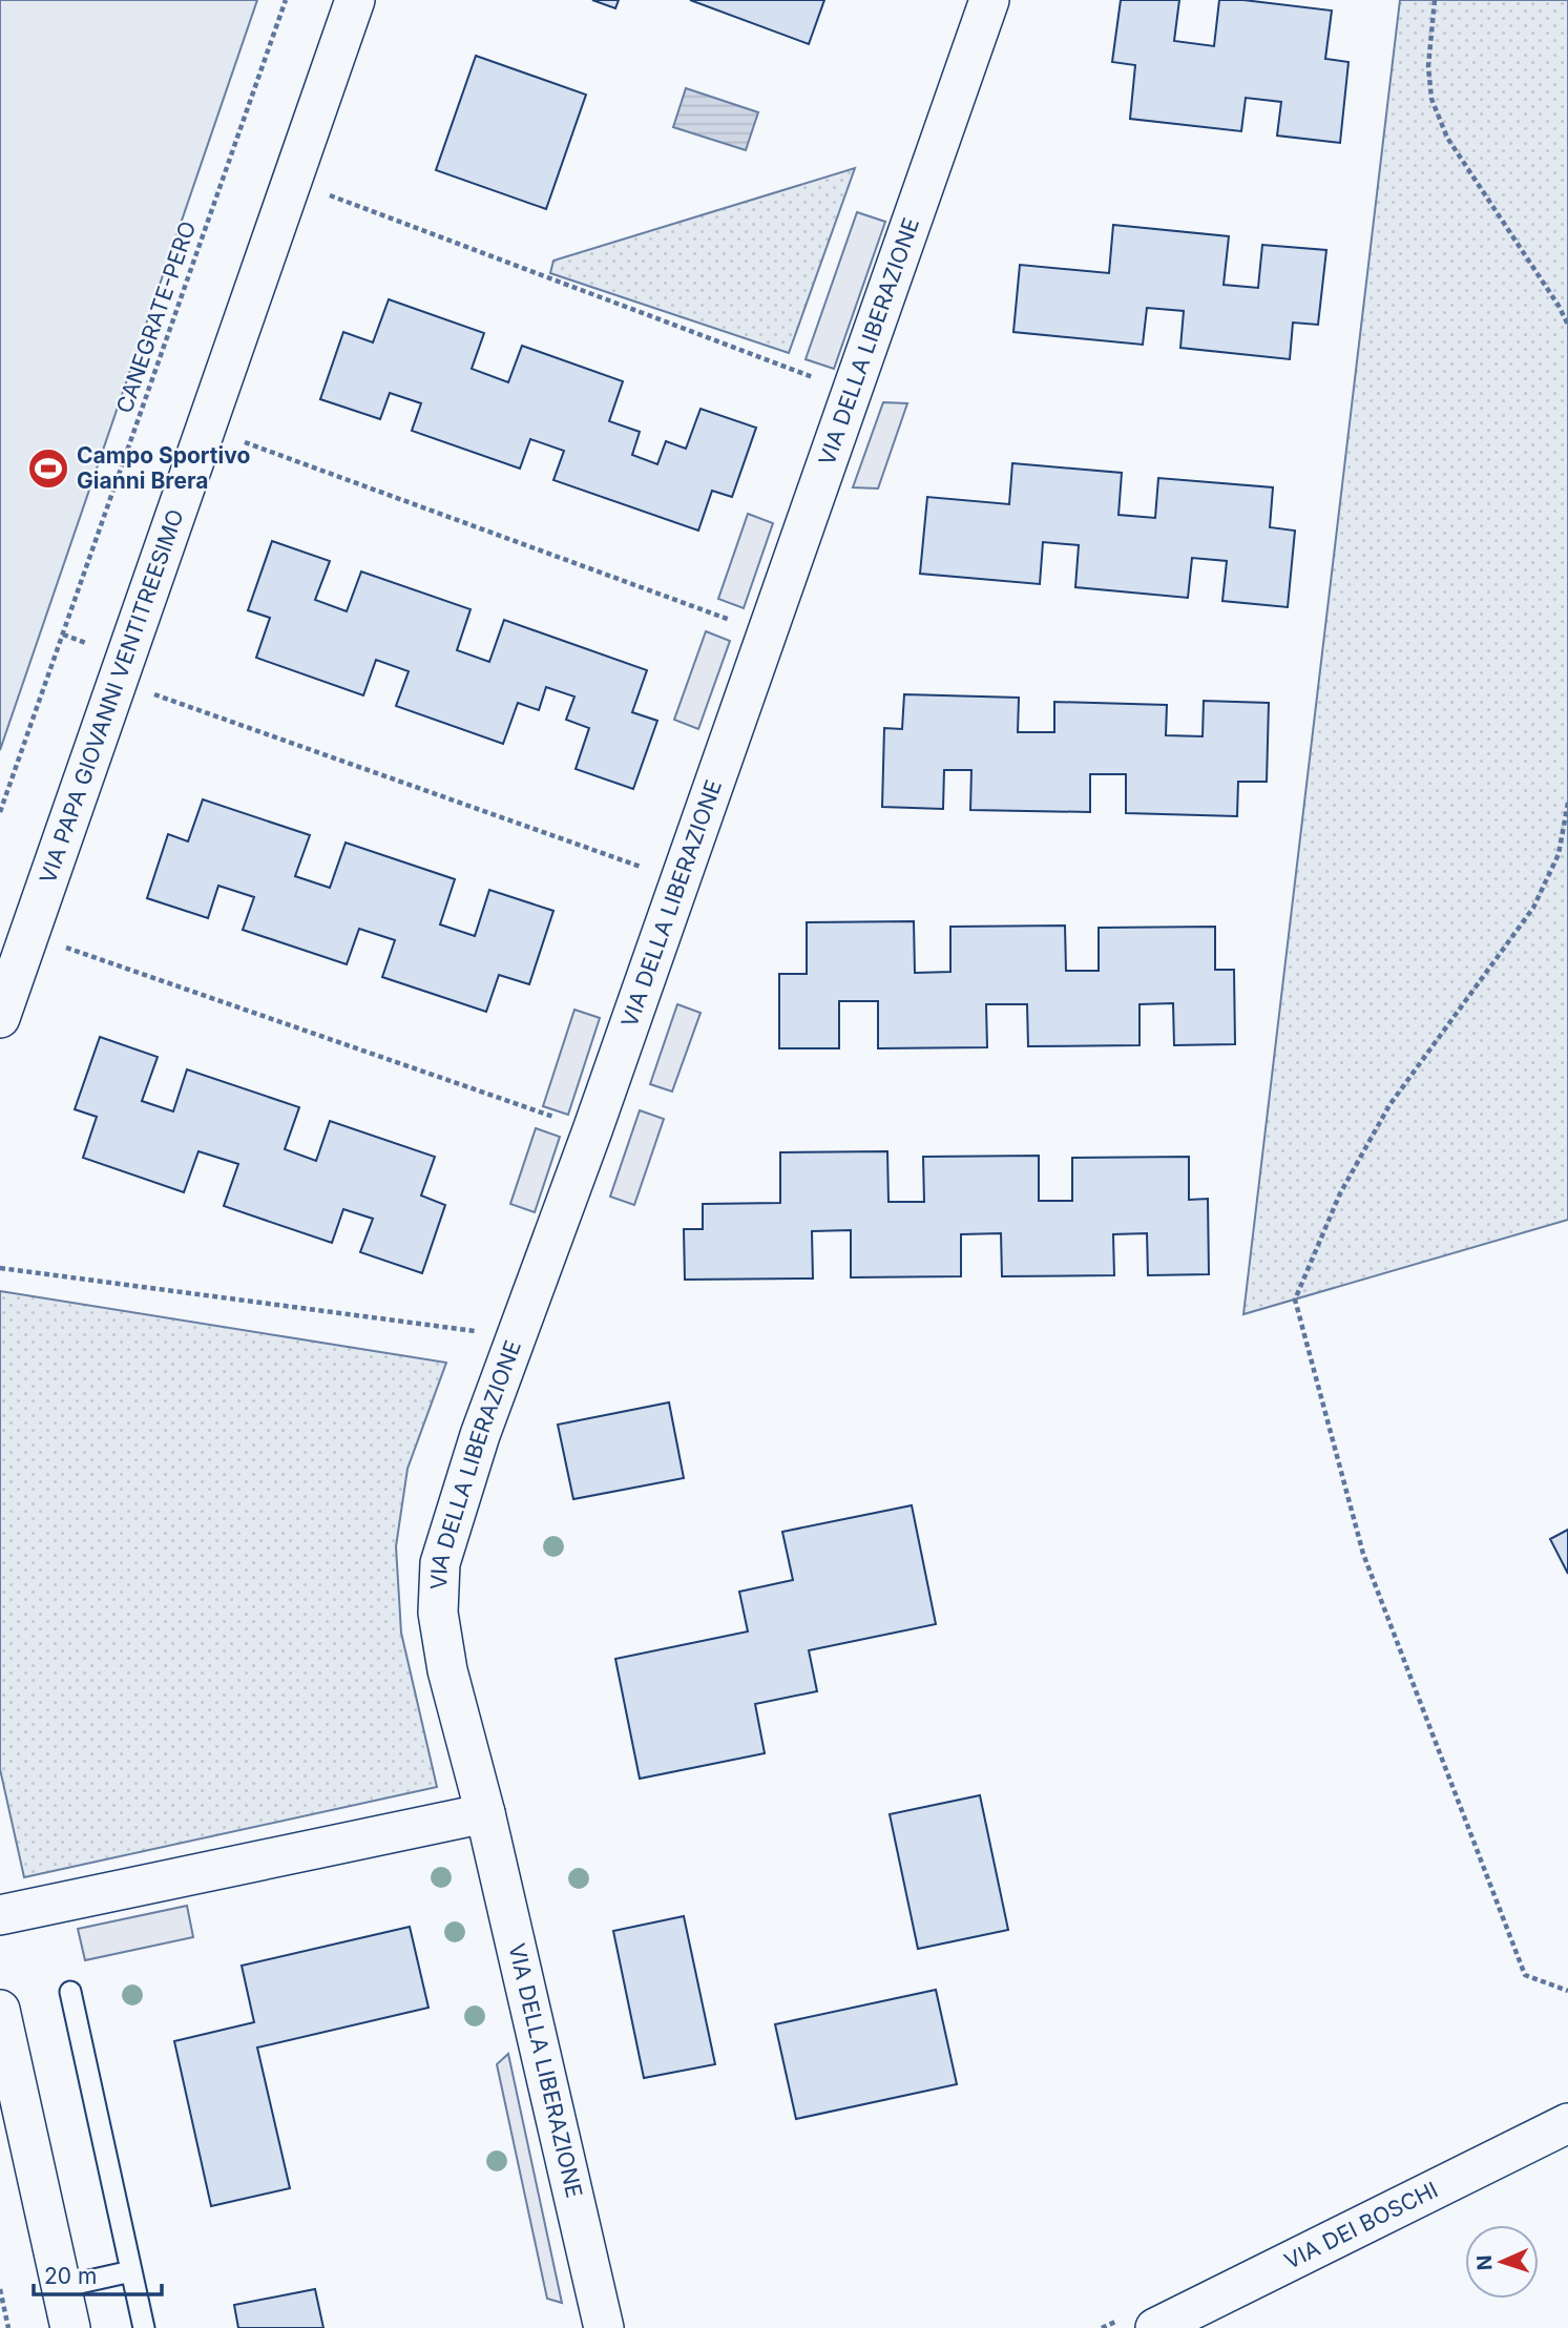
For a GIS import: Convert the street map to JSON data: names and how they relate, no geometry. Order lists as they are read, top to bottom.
{
  "streets": {
    "street": ["VIA DELLA LIBERAZIONE", "VIA PAPA GIOVANNI VENTITREESIMO", "VIA DEI BOSCHI"],
    "path": ["CANEGRATE-PERO"]
  },
  "places": {
    "sports": ["Campo Sportivo Gianni Brera"]
  },
  "scale_bar": "20 m",
  "north": "left"
}
